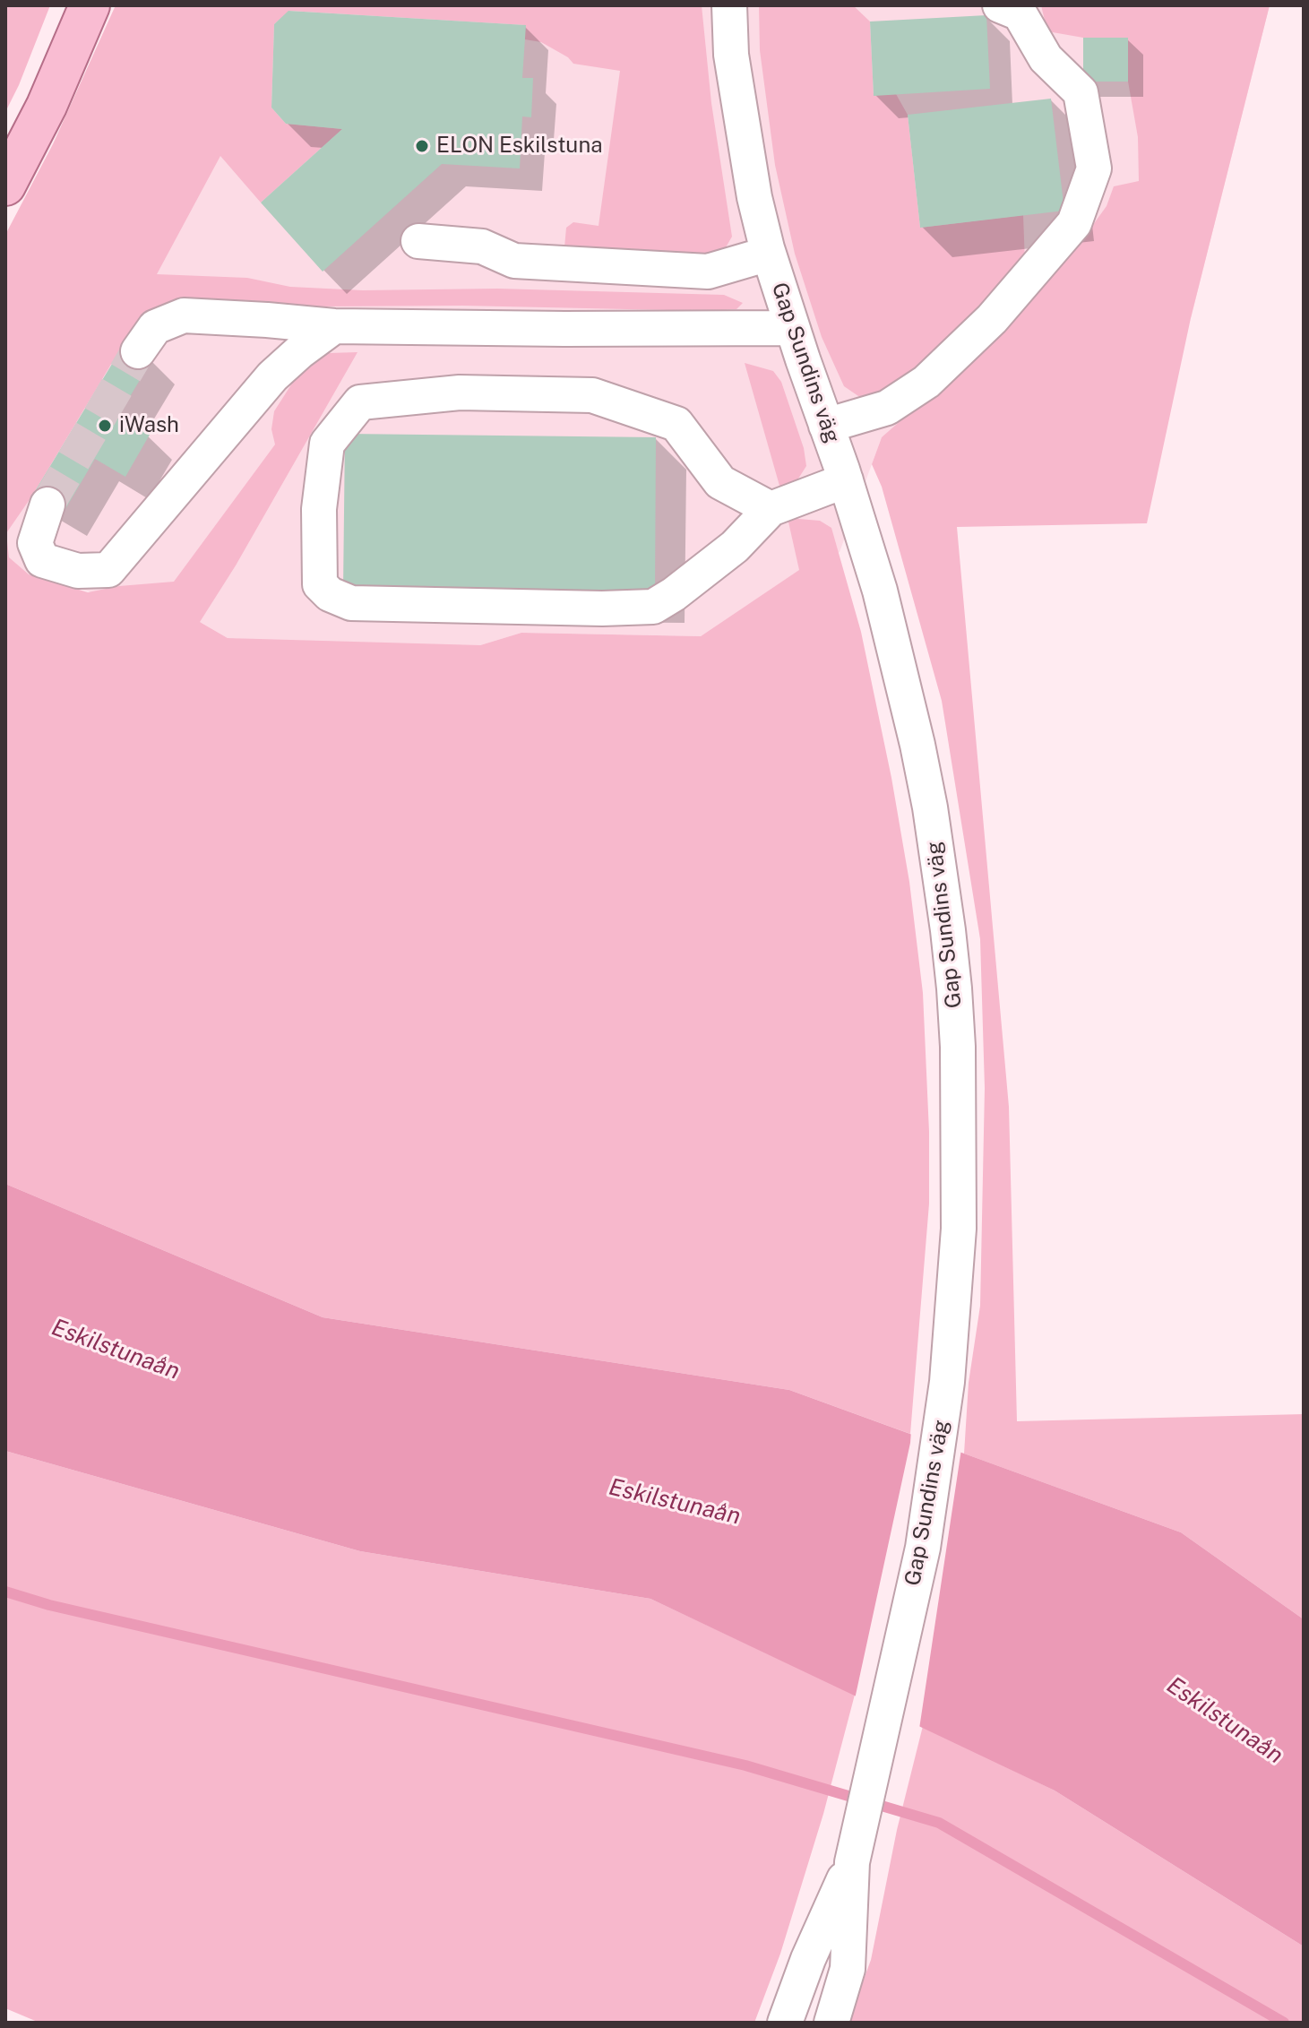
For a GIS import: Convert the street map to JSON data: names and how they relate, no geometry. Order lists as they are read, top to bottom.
{
  "streets": {
    "street": ["Gap Sundins väg"]
  },
  "water": ["Eskilstunaån"],
  "places": ["ELON Eskilstuna", "iWash"]
}
